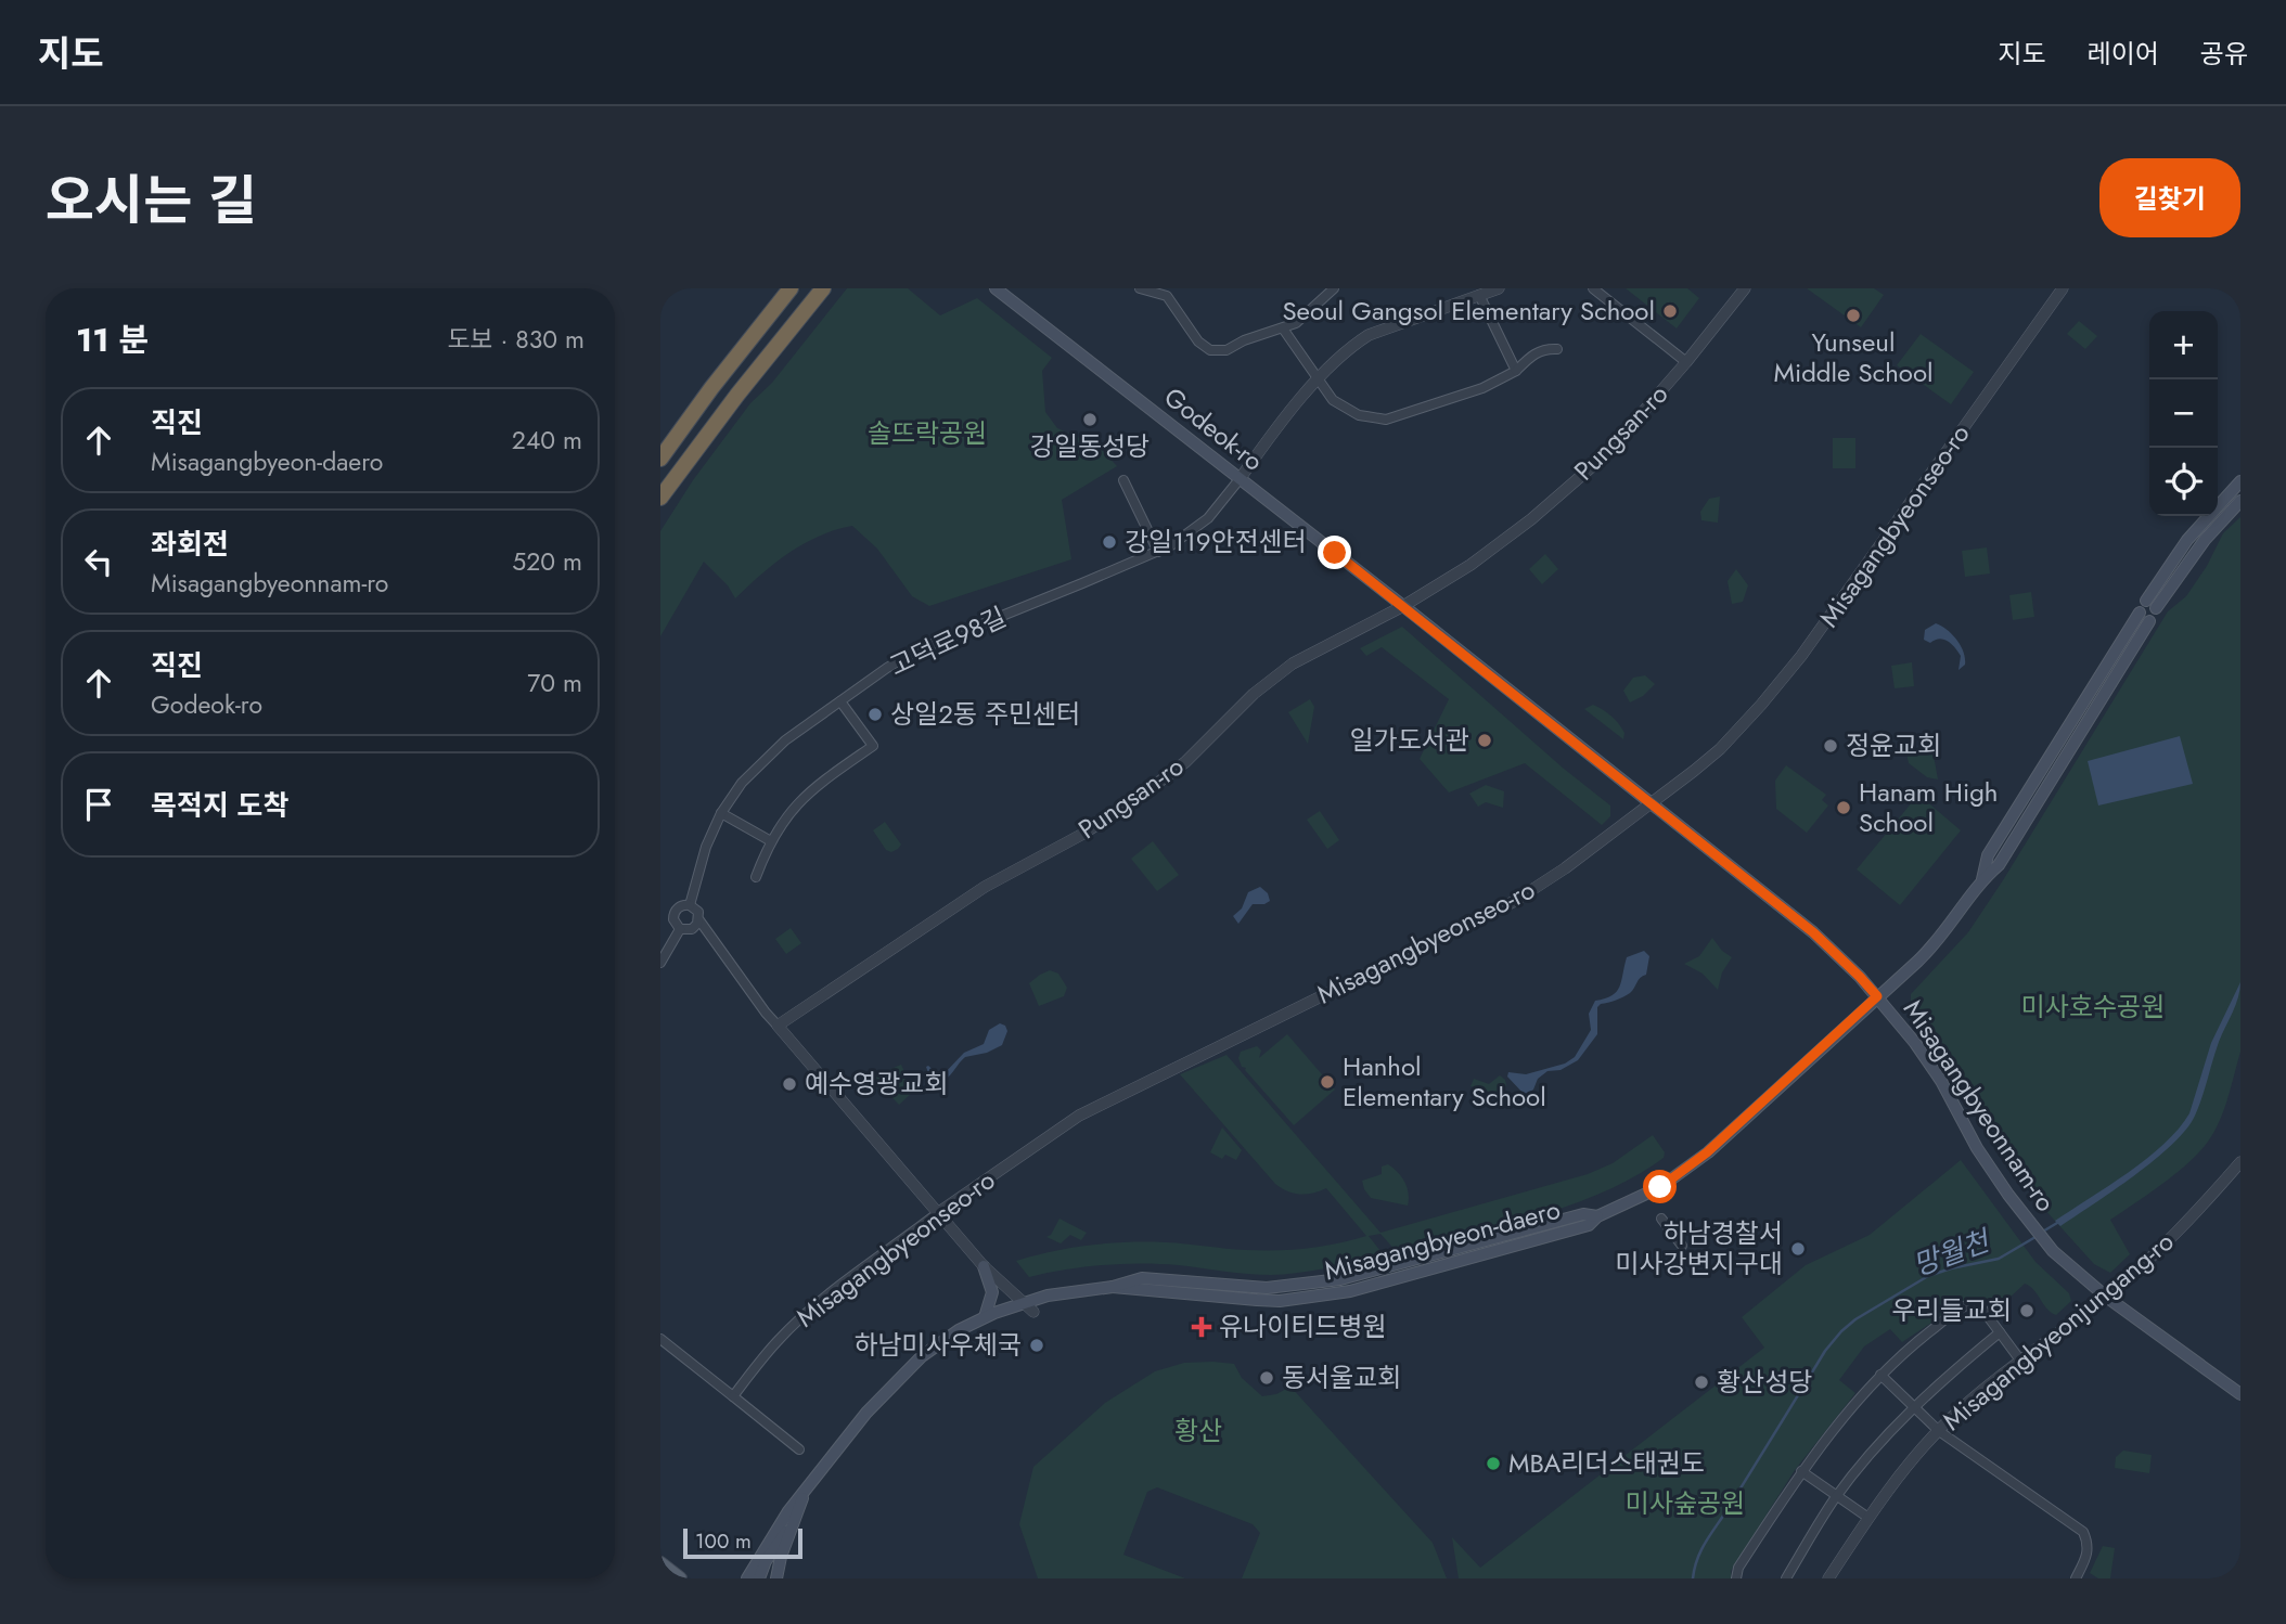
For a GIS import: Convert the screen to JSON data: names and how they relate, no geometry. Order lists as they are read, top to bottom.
{
  "streets": {
    "main road": ["Godeok-ro", "Misagangbyeonnam-ro", "Misagangbyeon-daero"],
    "street": [
      "Pungsan-ro",
      "Misagangbyeonseo-ro",
      "고덕로98길",
      "Misagangbyeonjungang-ro"
    ]
  },
  "crossings": [
    ["Godeok-ro", "Pungsan-ro"],
    ["Godeok-ro", "고덕로98길"],
    ["Godeok-ro", "Misagangbyeonnam-ro"],
    ["Pungsan-ro", "Misagangbyeonnam-ro"],
    ["Misagangbyeonseo-ro", "Misagangbyeonnam-ro"],
    ["Misagangbyeonnam-ro", "Misagangbyeon-daero"],
    ["Misagangbyeonnam-ro", "Misagangbyeonjungang-ro"]
  ],
  "water": ["망월천"],
  "parks": [
    "솔뜨락공원",
    "미사호수공원",
    "황산",
    "미사숲공원"
  ],
  "places": {
    "other": [
      "Seoul Gangsol Elementary School",
      "Yunseul Middle School",
      "강일동성당",
      "강일119안전센터",
      "상일2동 주민센터",
      "일가도서관",
      "정윤교회",
      "Hanam High School",
      "Hanhol Elementary School",
      "예수영광교회",
      "하남경찰서 미사강변지구대",
      "우리들교회",
      "하남미사우체국",
      "동서울교회",
      "황산성당",
      "MBA리더스태권도"
    ],
    "health": ["유나이티드병원"]
  },
  "scale_bar": "100 m",
  "page": {
    "header": "지도",
    "nav": ["지도", "레이어", "공유"],
    "title": "오시는 길",
    "buttons": "길찾기",
    "heading": ["11 분", "도보 · 830 m"],
    "map_buttons": ["+", "−"],
    "list": [
      ["직진", "Misagangbyeon-daero", "240 m"],
      ["좌회전", "Misagangbyeonnam-ro", "520 m"],
      ["직진", "Godeok-ro", "70 m"],
      "목적지 도착"
    ],
    "scale": "100 m"
  }
}
